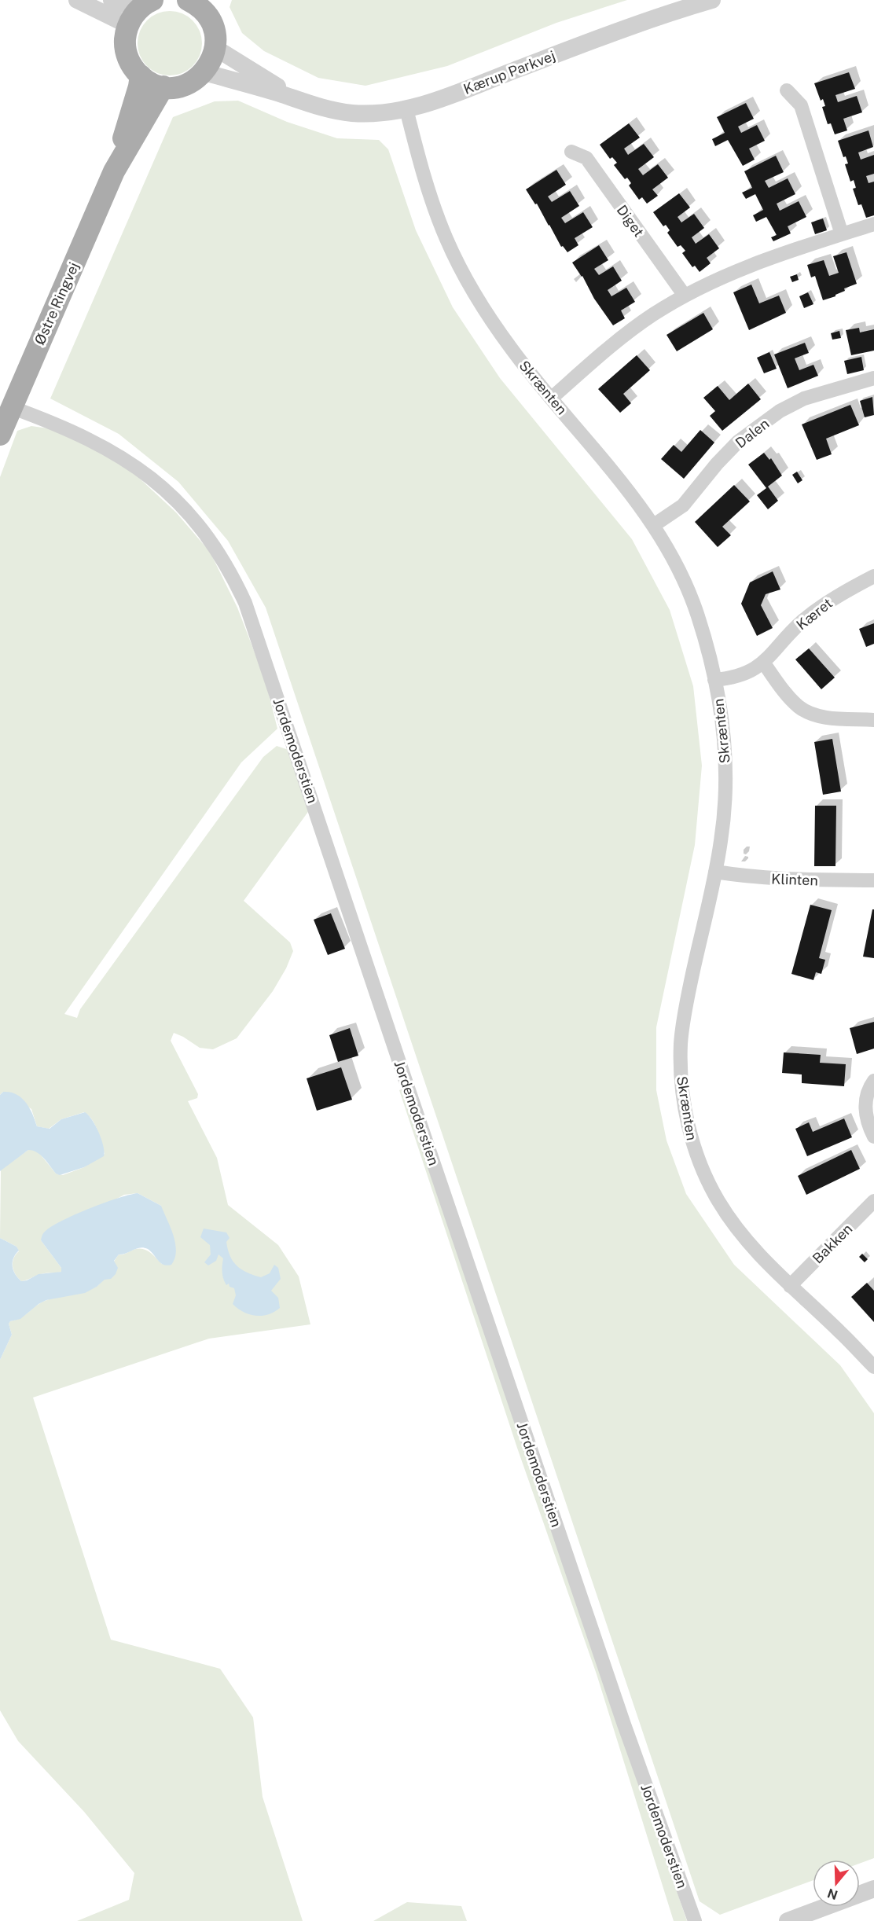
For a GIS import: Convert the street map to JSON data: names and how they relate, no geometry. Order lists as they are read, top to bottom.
{
  "streets": {
    "main road": ["Østre Ringvej"],
    "street": [
      "Kærup Parkvej",
      "Diget",
      "Skrænten",
      "Dalen",
      "Kæret",
      "Jordemoderstien",
      "Klinten",
      "Bakken"
    ]
  },
  "crossings": [
    ["Kærup Parkvej", "Skrænten"],
    ["Østre Ringvej", "Jordemoderstien"],
    ["Skrænten", "Dalen"],
    ["Skrænten", "Kæret"],
    ["Skrænten", "Klinten"],
    ["Skrænten", "Bakken"]
  ],
  "north": "bottom"
}
